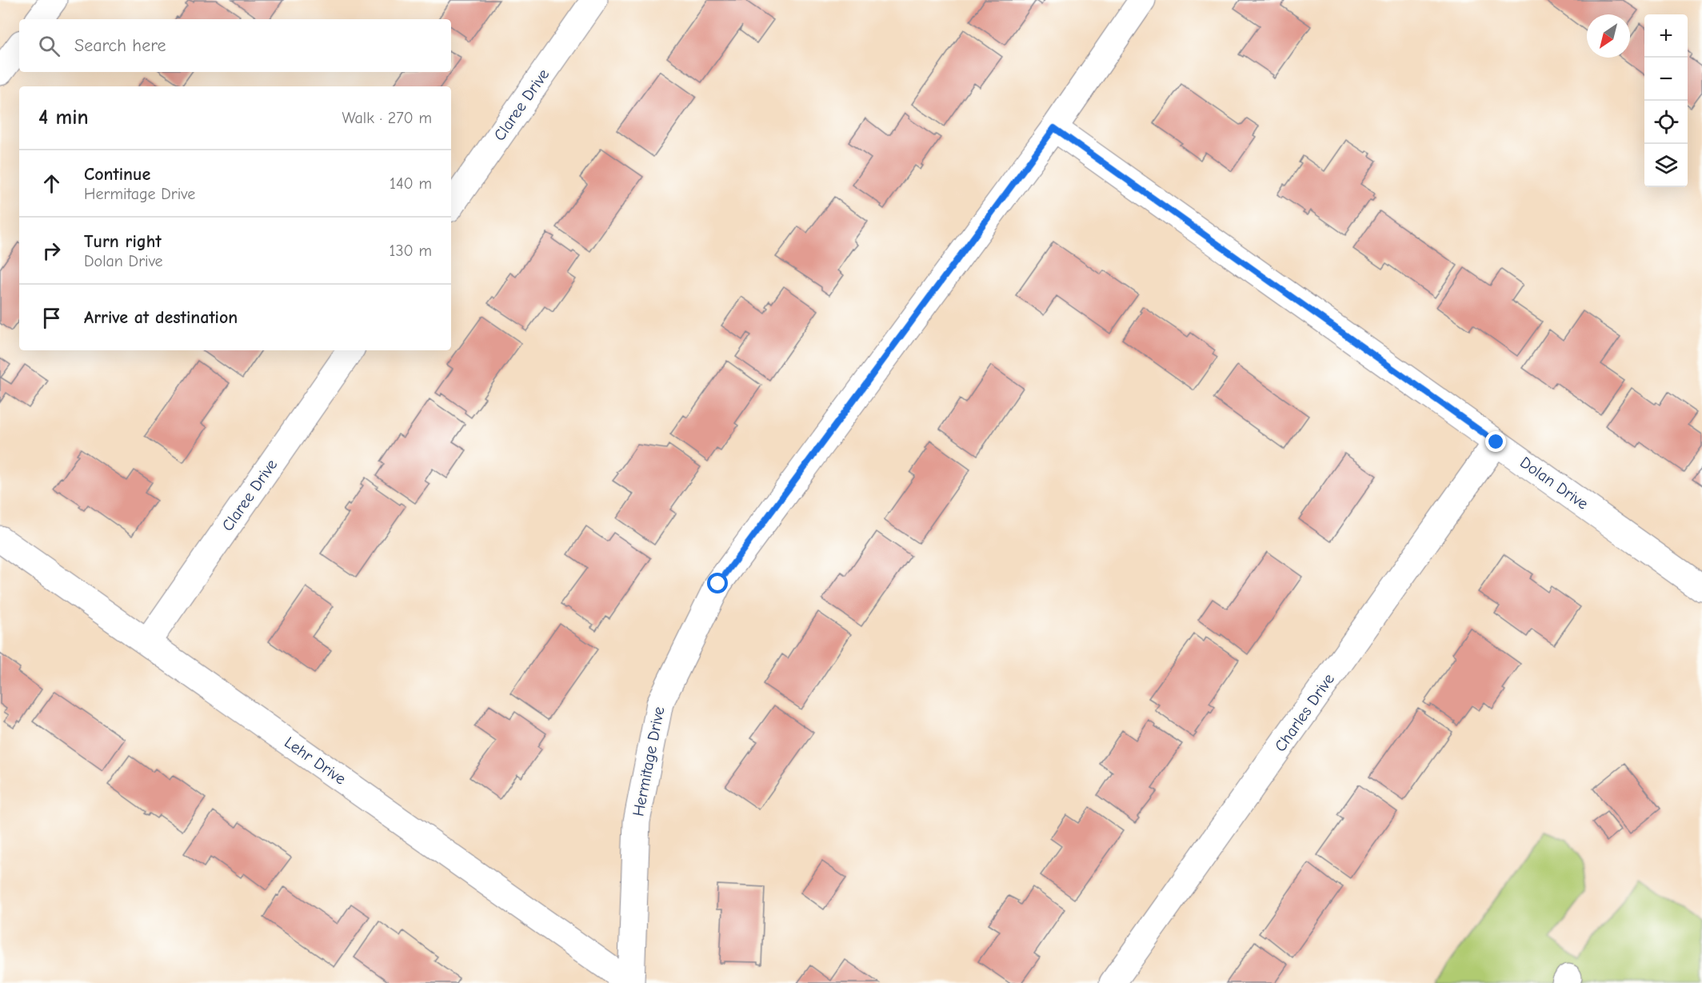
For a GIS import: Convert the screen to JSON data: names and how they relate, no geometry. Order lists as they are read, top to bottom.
{
  "streets": {
    "street": [
      "Claree Drive",
      "Dolan Drive",
      "Charles Drive",
      "Lehr Drive",
      "Hermitage Drive"
    ]
  },
  "crossings": [
    ["Claree Drive", "Lehr Drive"],
    ["Dolan Drive", "Charles Drive"],
    ["Dolan Drive", "Hermitage Drive"],
    ["Lehr Drive", "Hermitage Drive"]
  ],
  "north": "bottom left",
  "page": {
    "map_buttons": ["+", "−"],
    "search": "Search here",
    "heading": ["4 min", "Walk · 270 m"],
    "list": [
      ["Continue", "Hermitage Drive", "140 m"],
      ["Turn right", "Dolan Drive", "130 m"],
      "Arrive at destination"
    ]
  }
}
